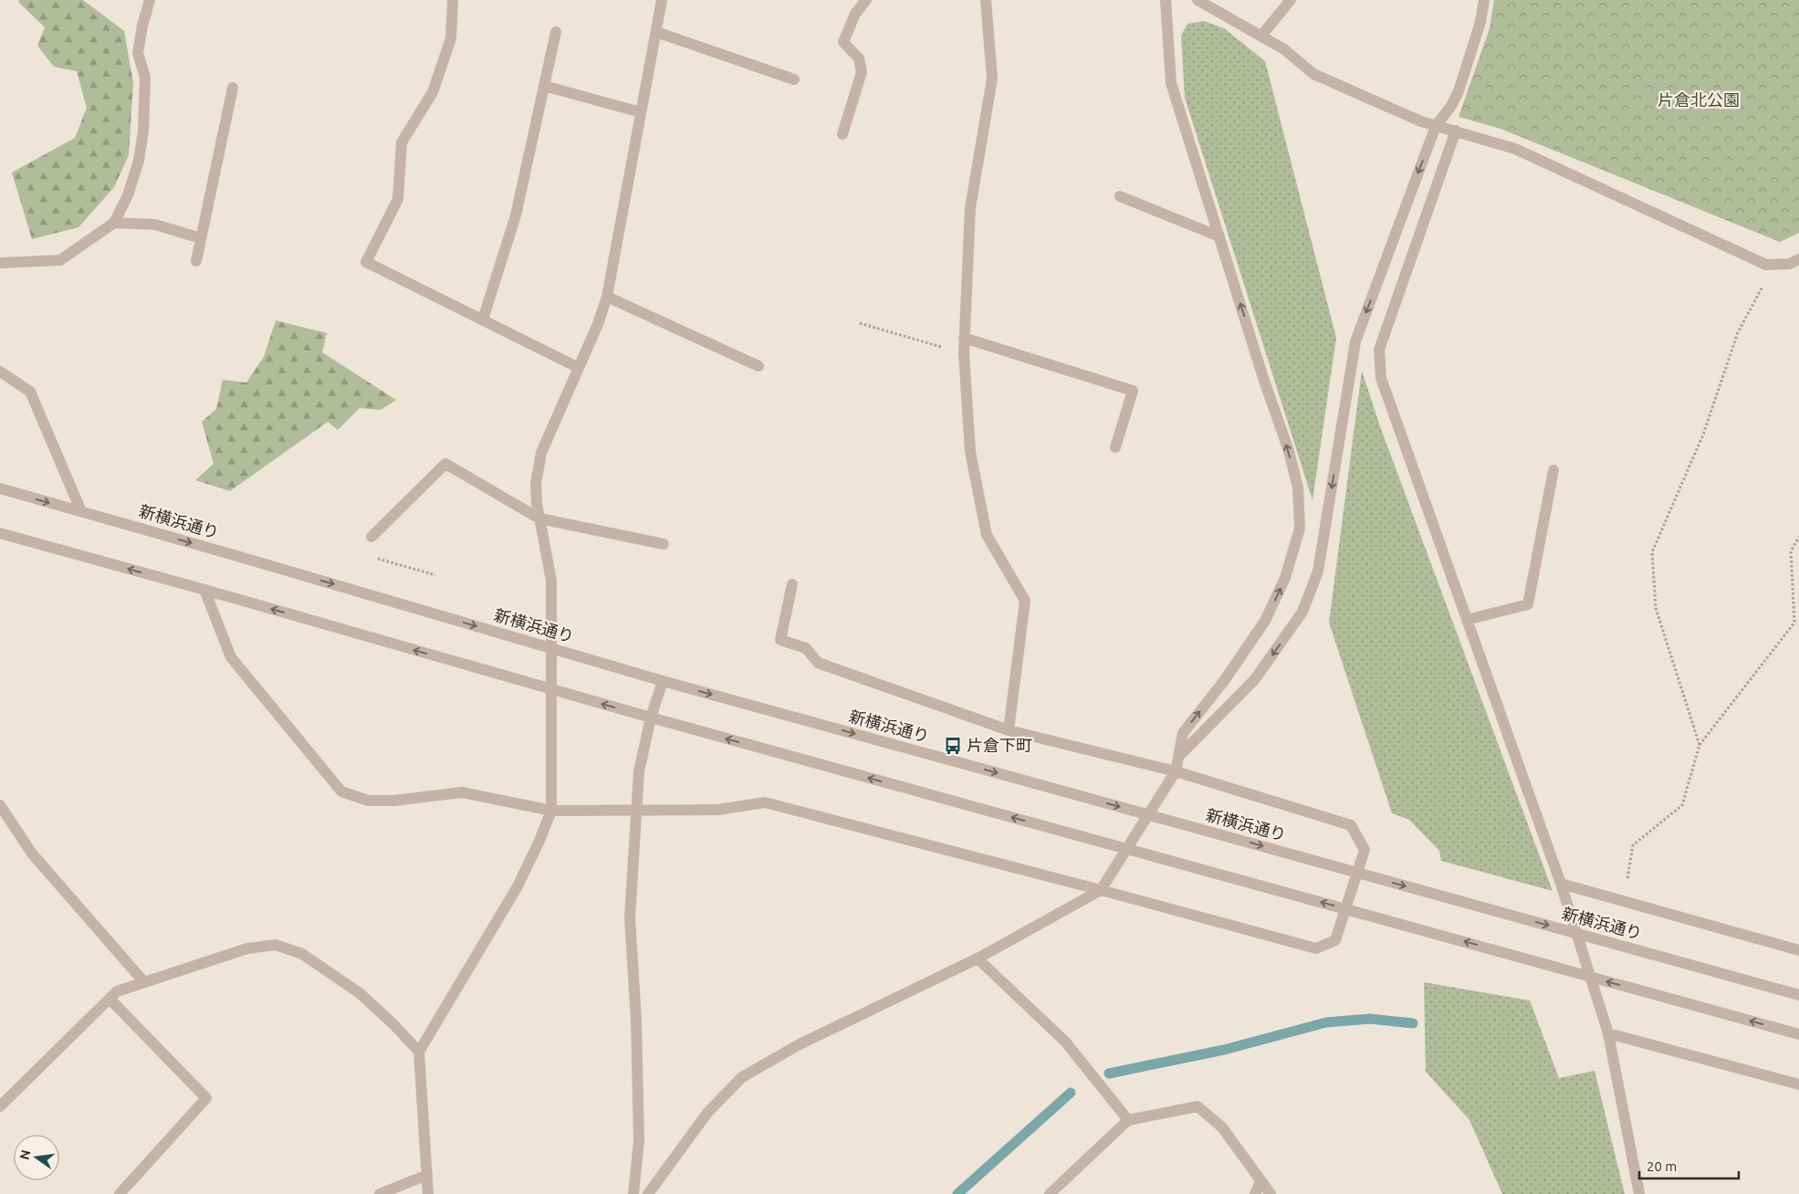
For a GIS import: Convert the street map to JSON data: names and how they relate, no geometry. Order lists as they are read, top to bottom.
{
  "streets": {
    "street": ["新横浜通り"]
  },
  "parks": ["片倉北公園"],
  "places": {
    "bus stop": ["片倉下町"]
  },
  "scale_bar": "20 m",
  "north": "left"
}
